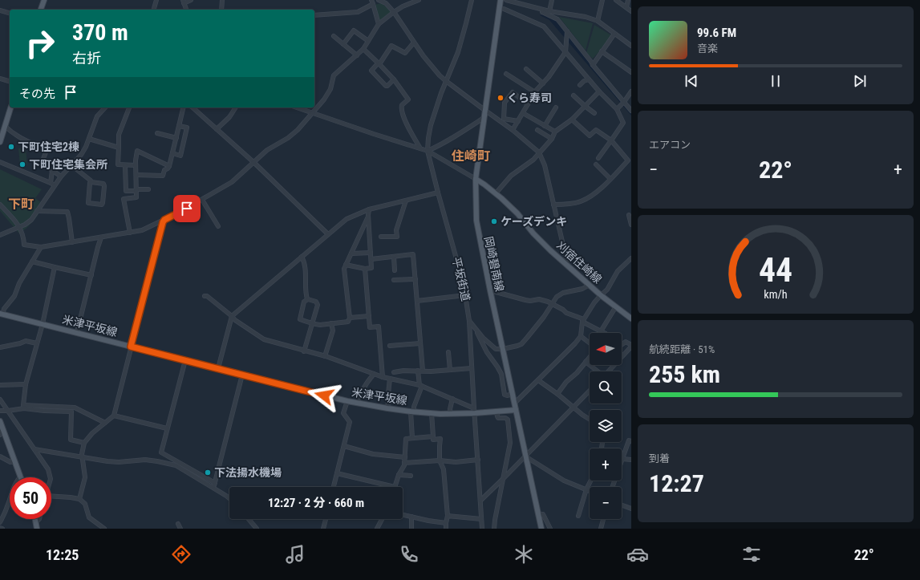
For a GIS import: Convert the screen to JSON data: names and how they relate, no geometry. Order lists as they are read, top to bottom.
{
  "streets": {
    "main road": ["刈宿住崎線", "岡崎碧南線", "米津平坂線"],
    "street": ["平坂街道"]
  },
  "crossings": [
    ["刈宿住崎線", "岡崎碧南線"],
    ["岡崎碧南線", "米津平坂線"],
    ["平坂街道", "米津平坂線"]
  ],
  "districts": ["住崎町", "下町"],
  "places": [
    "くら寿司",
    "下町住宅2棟",
    "下町住宅集会所",
    "ケーズデンキ",
    "下法揚水機場"
  ],
  "north": "left",
  "page": {
    "turn": ["370 m", "右折"],
    "song": ["99.6 FM", "音楽"],
    "then": "その先",
    "tile": [
      "エアコン",
      ["航続距離 · 51%", "255 km"],
      ["到着", "12:27"]
    ],
    "heat": ["−", "22°", "+"],
    "map_buttons": ["+", "−"],
    "limit": "50",
    "trip": "12:27 · 2 分 · 660 m",
    "tabs": ["12:25", "22°"],
    "gauge": ["44", "km/h"]
  }
}
